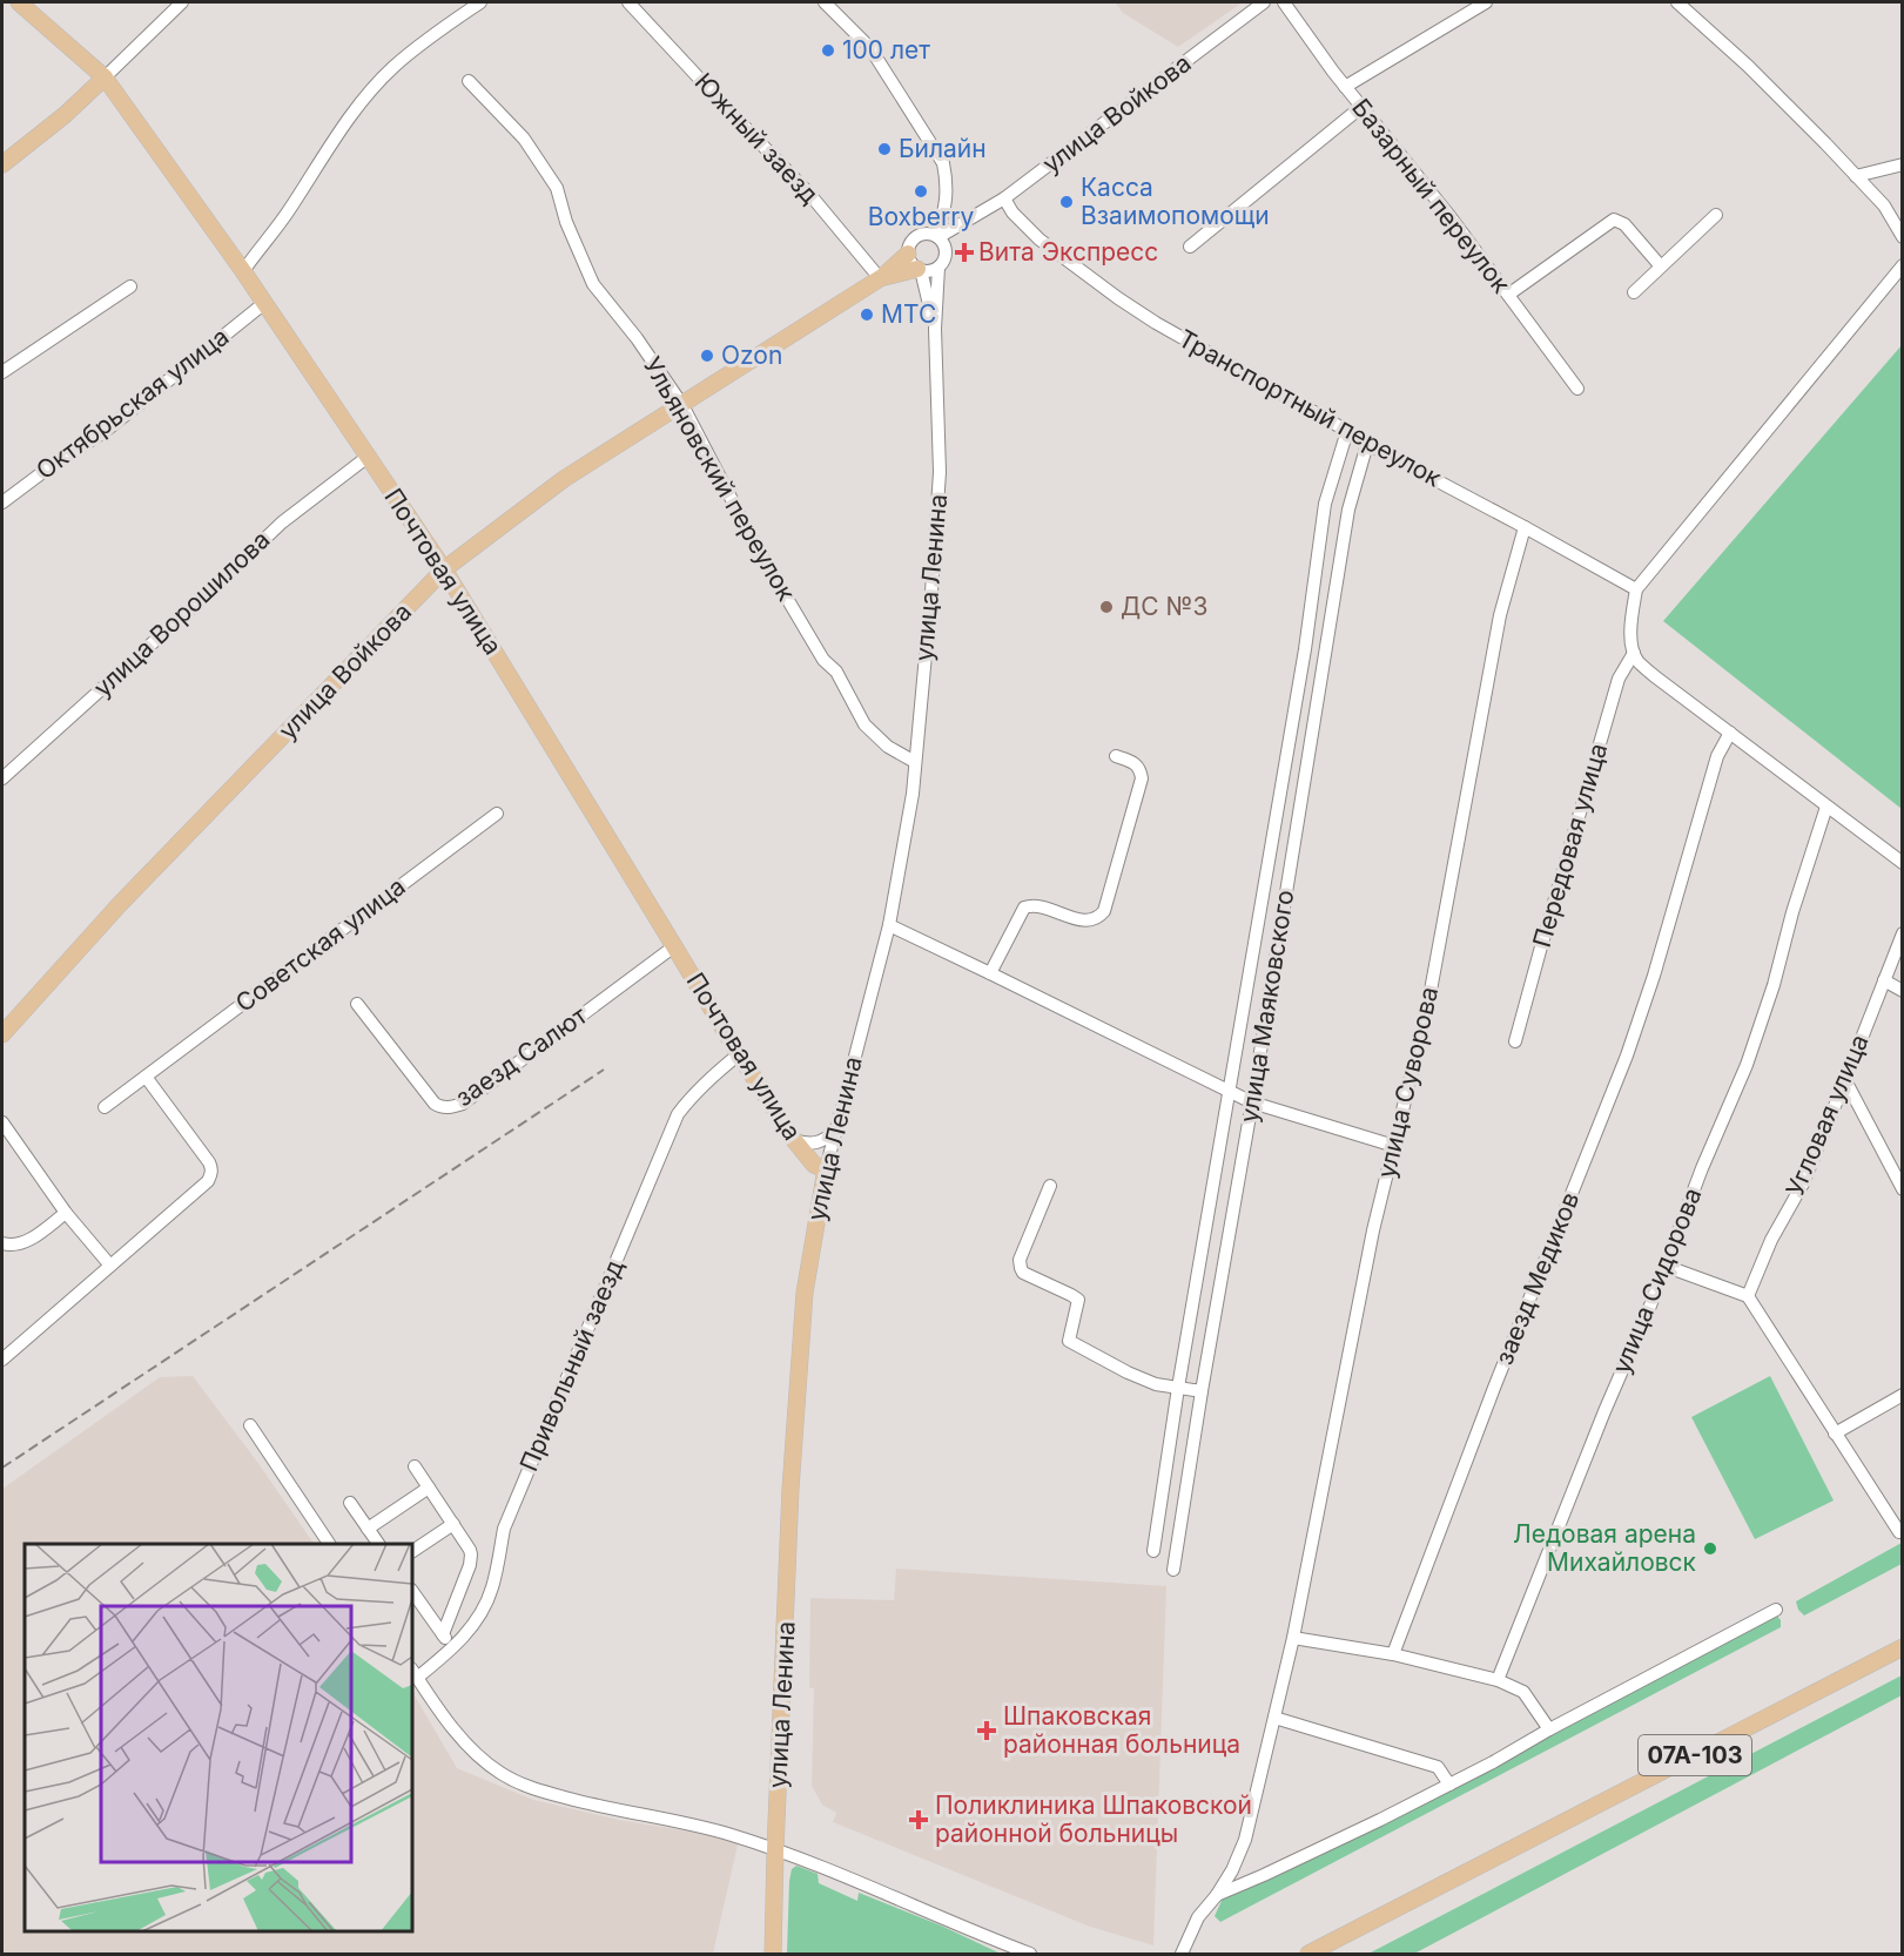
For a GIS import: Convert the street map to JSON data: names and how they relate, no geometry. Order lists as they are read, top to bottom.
{
  "streets": {
    "main road": [
      "улица Войкова",
      "Почтовая улица",
      "улица Ленина",
      "07А-103"
    ],
    "street": [
      "Южный заезд",
      "Базарный переулок",
      "Октябрьская улица",
      "Транспортный переулок",
      "Ульяновский переулок",
      "улица Ворошилова",
      "Передовая улица",
      "Советская улица",
      "улица Маяковского",
      "заезд Салют",
      "улица Суворова",
      "Угловая улица",
      "заезд Медиков",
      "улица Сидорова",
      "Привольный заезд"
    ]
  },
  "crossings": [
    ["улица Войкова", "Южный заезд"],
    ["улица Войкова", "Транспортный переулок"],
    ["улица Войкова", "Ульяновский переулок"],
    ["улица Войкова", "Почтовая улица"],
    ["улица Войкова", "улица Ленина"],
    ["Октябрьская улица", "Почтовая улица"],
    ["Транспортный переулок", "улица Маяковского"],
    ["Транспортный переулок", "улица Суворова"],
    ["Ульяновский переулок", "улица Ленина"],
    ["Почтовая улица", "улица Ленина"],
    ["Почтовая улица", "улица Ворошилова"],
    ["Почтовая улица", "заезд Салют"],
    ["Почтовая улица", "Привольный заезд"]
  ],
  "places": {
    "other": [
      "100 лет",
      "Билайн",
      "Boxberry",
      "Касса Взаимопомощи",
      "МТС",
      "Ozon",
      "ДС №3",
      "Ледовая арена Михайловск"
    ],
    "health": ["Вита Экспресс", "Шпаковская районная больница", "Поликлиника Шпаковской районной больницы"]
  }
}
